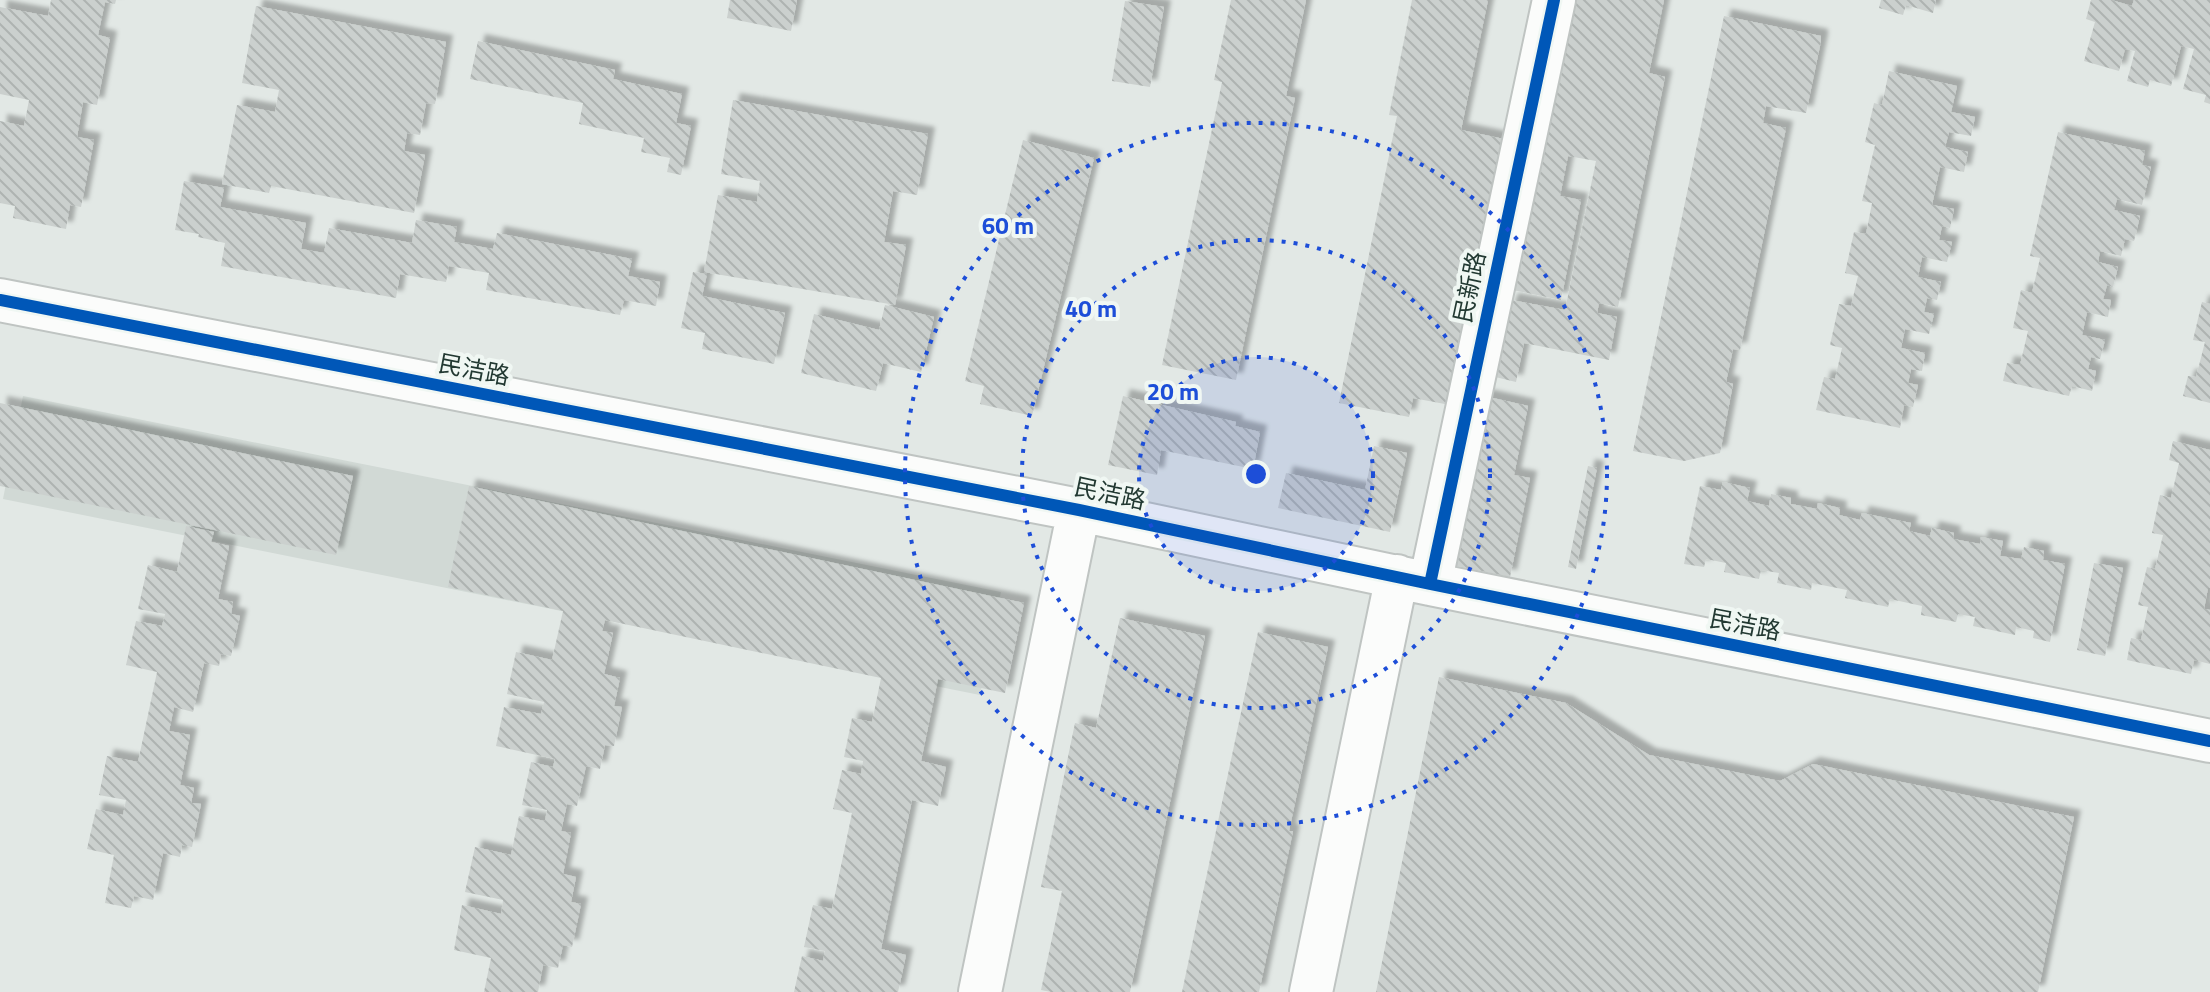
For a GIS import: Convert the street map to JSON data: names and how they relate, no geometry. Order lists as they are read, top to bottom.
{
  "streets": {
    "street": ["民新路", "民洁路"]
  },
  "crossings": [
    ["民新路", "民洁路"]
  ],
  "rings": ["60 m", "40 m", "20 m"]
}
